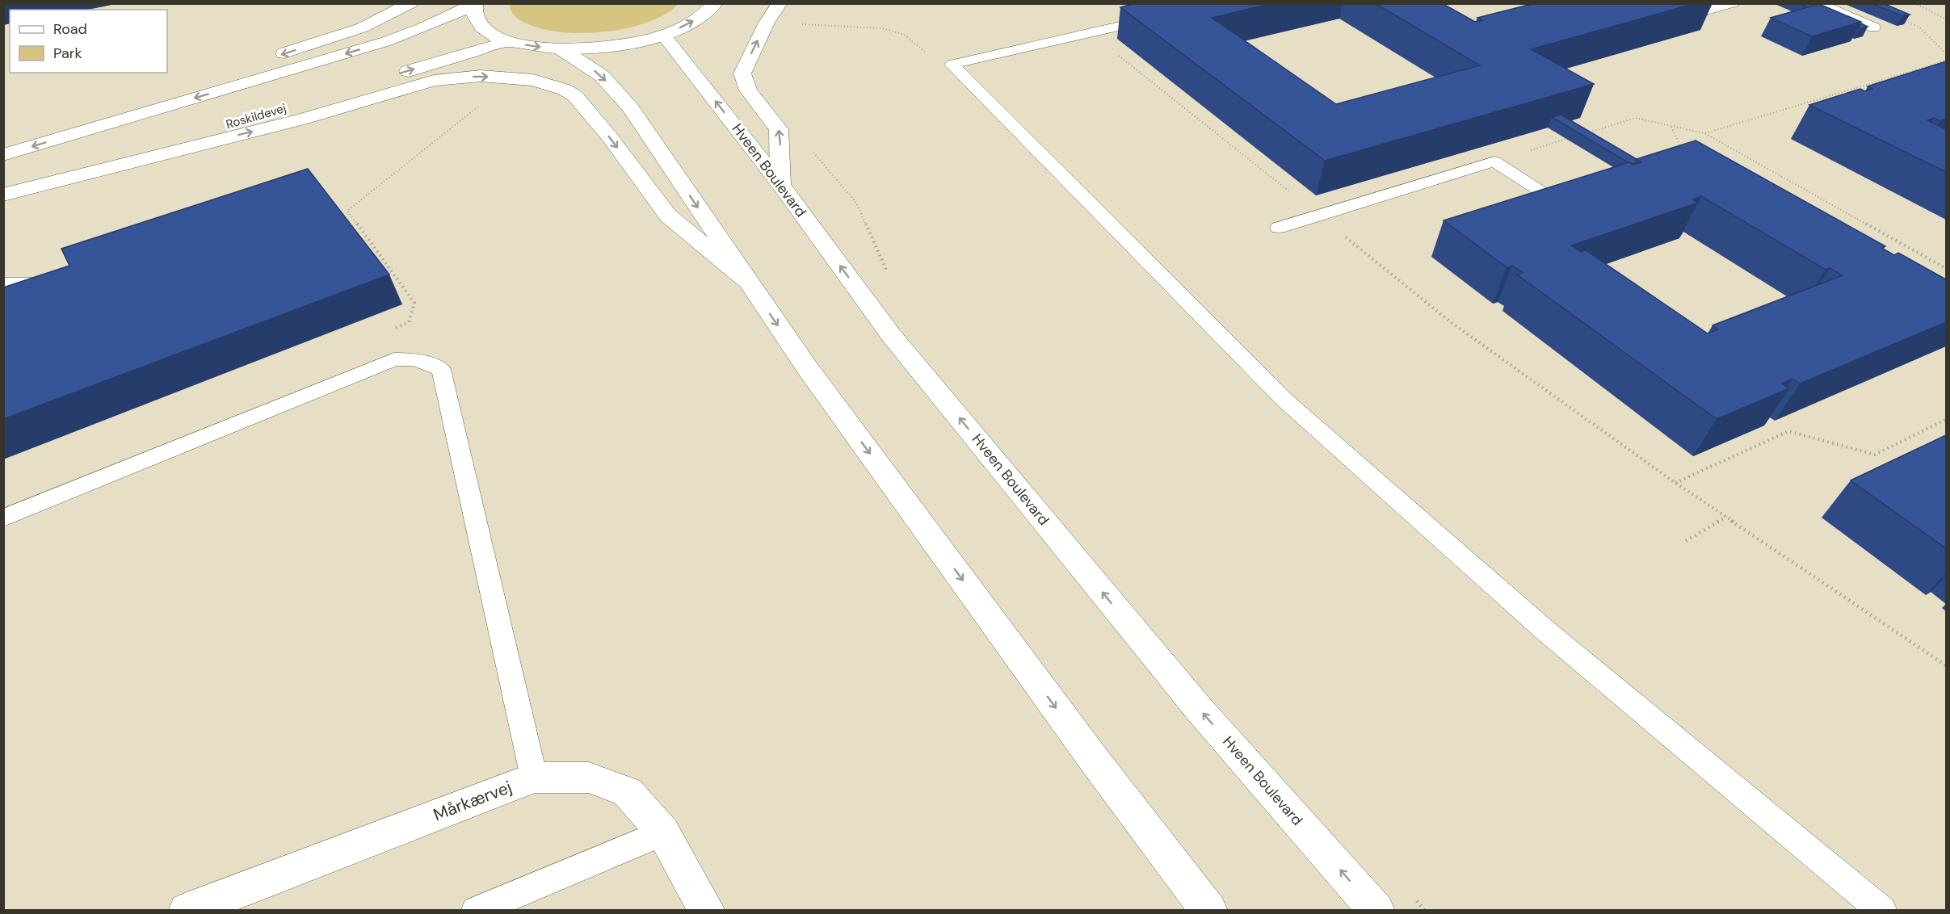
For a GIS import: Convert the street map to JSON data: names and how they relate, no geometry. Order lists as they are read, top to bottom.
{
  "streets": {
    "main road": ["Roskildevej", "Hveen Boulevard", "Mårkærvej"]
  },
  "legend": ["Road", "Park"]
}
